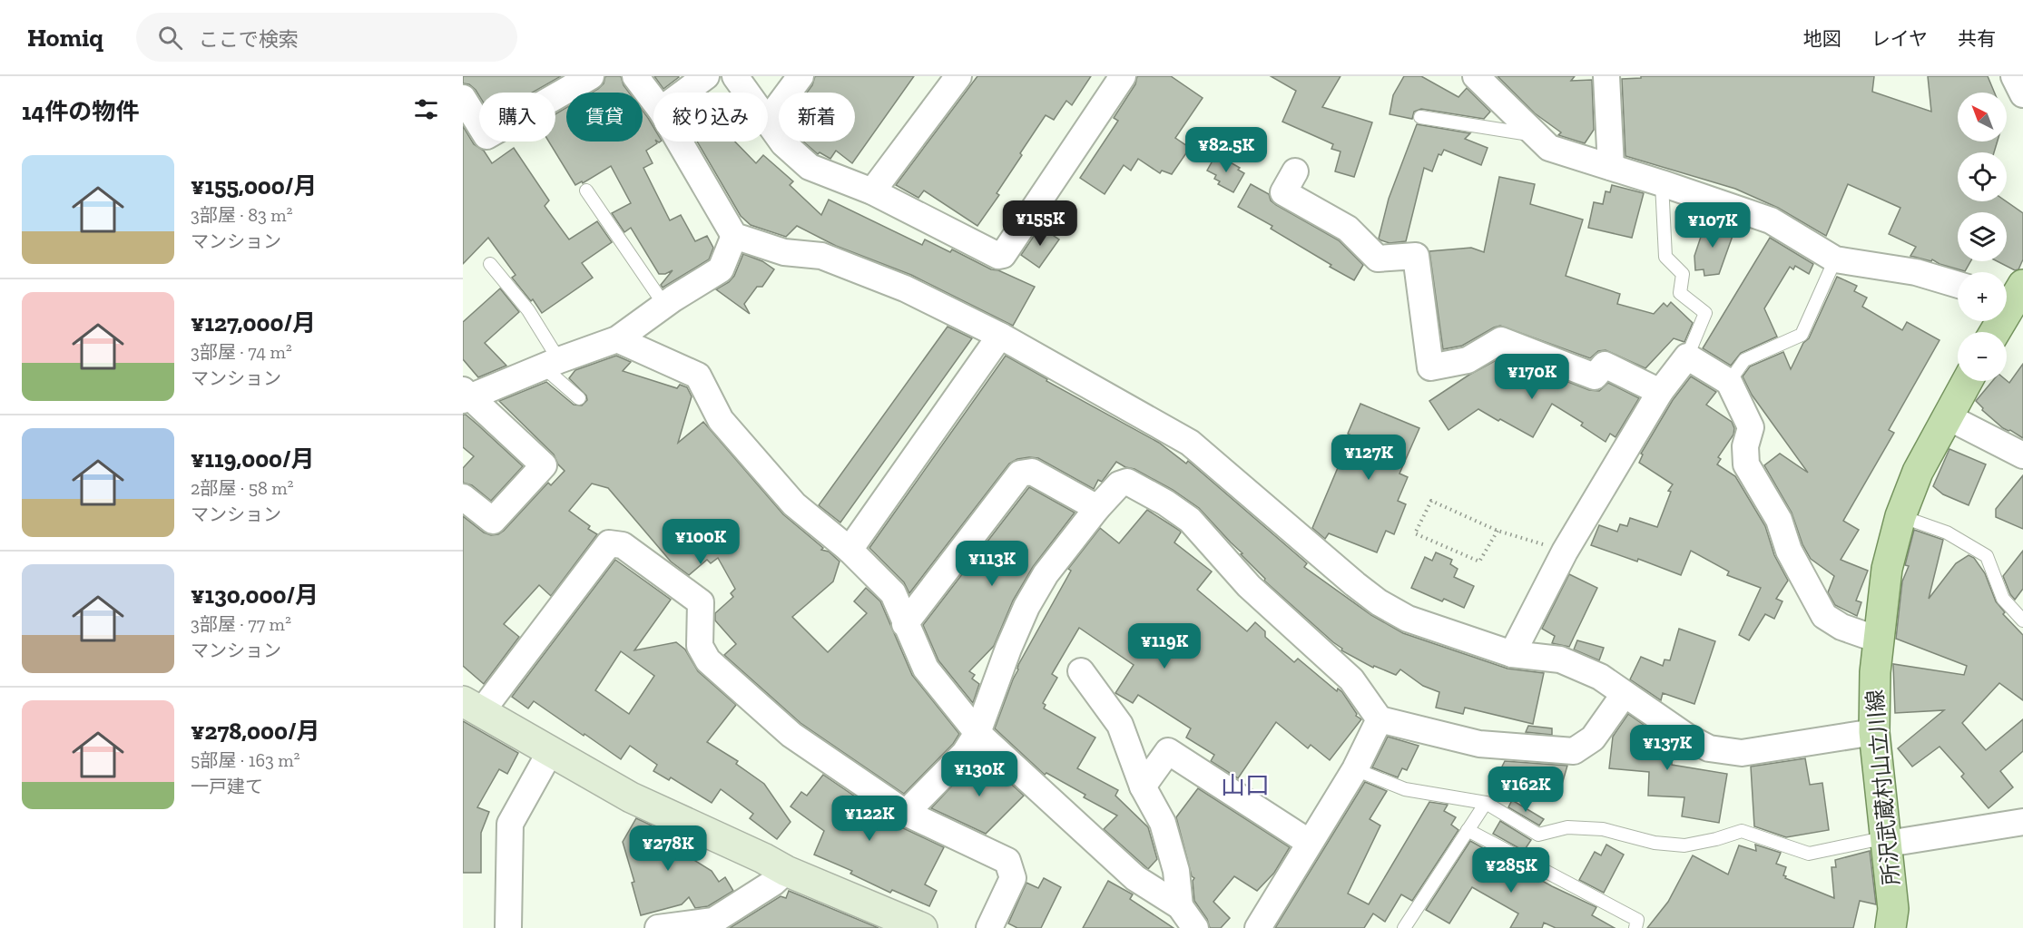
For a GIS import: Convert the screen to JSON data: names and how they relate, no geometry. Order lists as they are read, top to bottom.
{
  "streets": {
    "main road": ["所沢武蔵村山立川線"]
  },
  "districts": ["山口"],
  "north": "top left",
  "page": {
    "header": "Homiq",
    "search": "ここで検索",
    "nav": ["地図", "レイヤ", "共有"],
    "heading": "14件の物件",
    "map_buttons": ["+", "−"],
    "chip": [
      "購入",
      "賃貸",
      "絞り込み",
      "新着"
    ],
    "price": [
      "¥82.5K",
      "¥155K",
      "¥107K",
      "¥170K",
      "¥127K",
      "¥100K",
      "¥113K",
      "¥119K",
      "¥137K",
      "¥130K",
      "¥162K",
      "¥122K",
      "¥278K",
      "¥285K"
    ],
    "list": [
      {
        "name": "¥155,000/月",
        "note": "3部屋 · 83 m² · マンション"
      },
      {
        "name": "¥127,000/月",
        "note": "3部屋 · 74 m² · マンション"
      },
      {
        "name": "¥119,000/月",
        "note": "2部屋 · 58 m² · マンション"
      },
      {
        "name": "¥130,000/月",
        "note": "3部屋 · 77 m² · マンション"
      },
      {
        "name": "¥278,000/月",
        "note": "5部屋 · 163 m² · 一戸建て"
      }
    ]
  }
}
